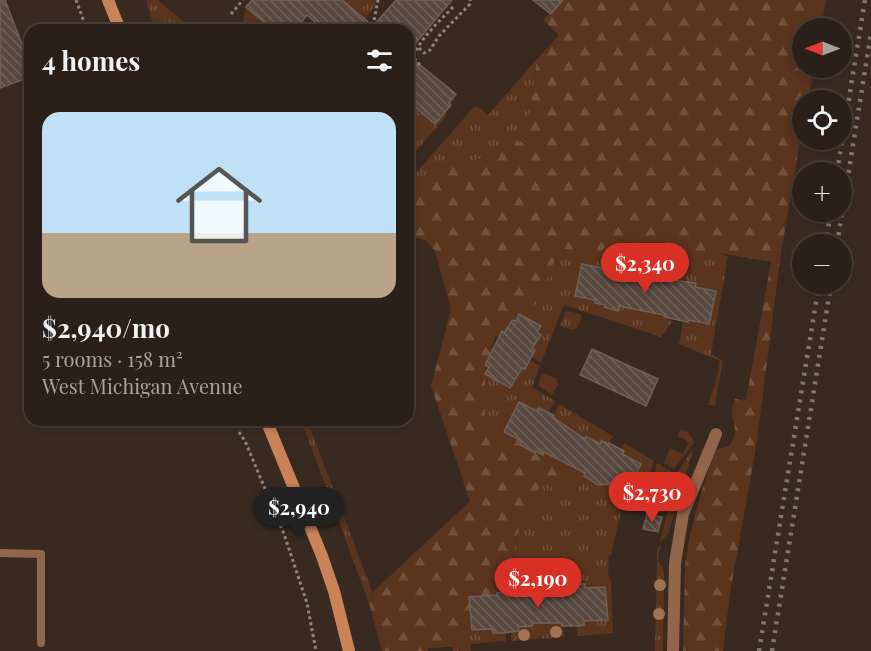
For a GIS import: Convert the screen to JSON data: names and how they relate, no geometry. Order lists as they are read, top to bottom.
{
  "north": "left",
  "page": {
    "map_buttons": ["+", "−"],
    "heading": "4 homes",
    "list": [
      {
        "name": "$2,940/mo",
        "note": "5 rooms · 158 m² · West Michigan Avenue"
      }
    ],
    "price": [
      "$2,340",
      "$2,730",
      "$2,940",
      "$2,190"
    ]
  }
}
